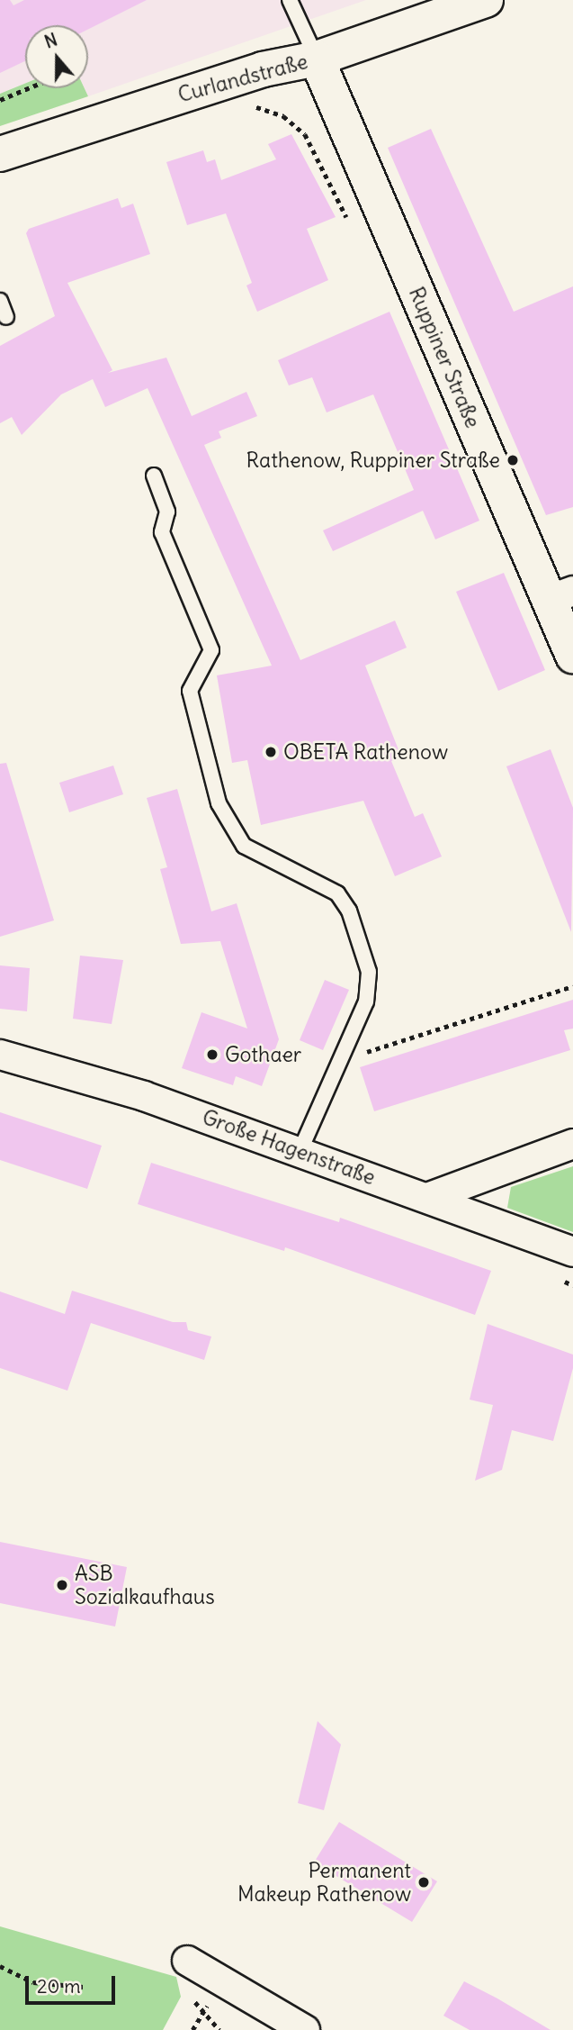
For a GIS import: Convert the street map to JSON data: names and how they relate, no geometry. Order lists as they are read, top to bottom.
{
  "streets": {
    "main road": ["Curlandstraße", "Ruppiner Straße"],
    "street": ["Große Hagenstraße"]
  },
  "crossings": [
    ["Curlandstraße", "Ruppiner Straße"]
  ],
  "places": [
    "Rathenow, Ruppiner Straße",
    "OBETA Rathenow",
    "Gothaer",
    "ASB Sozialkaufhaus",
    "Permanent Makeup Rathenow"
  ],
  "scale_bar": "20 m",
  "north": "top"
}
